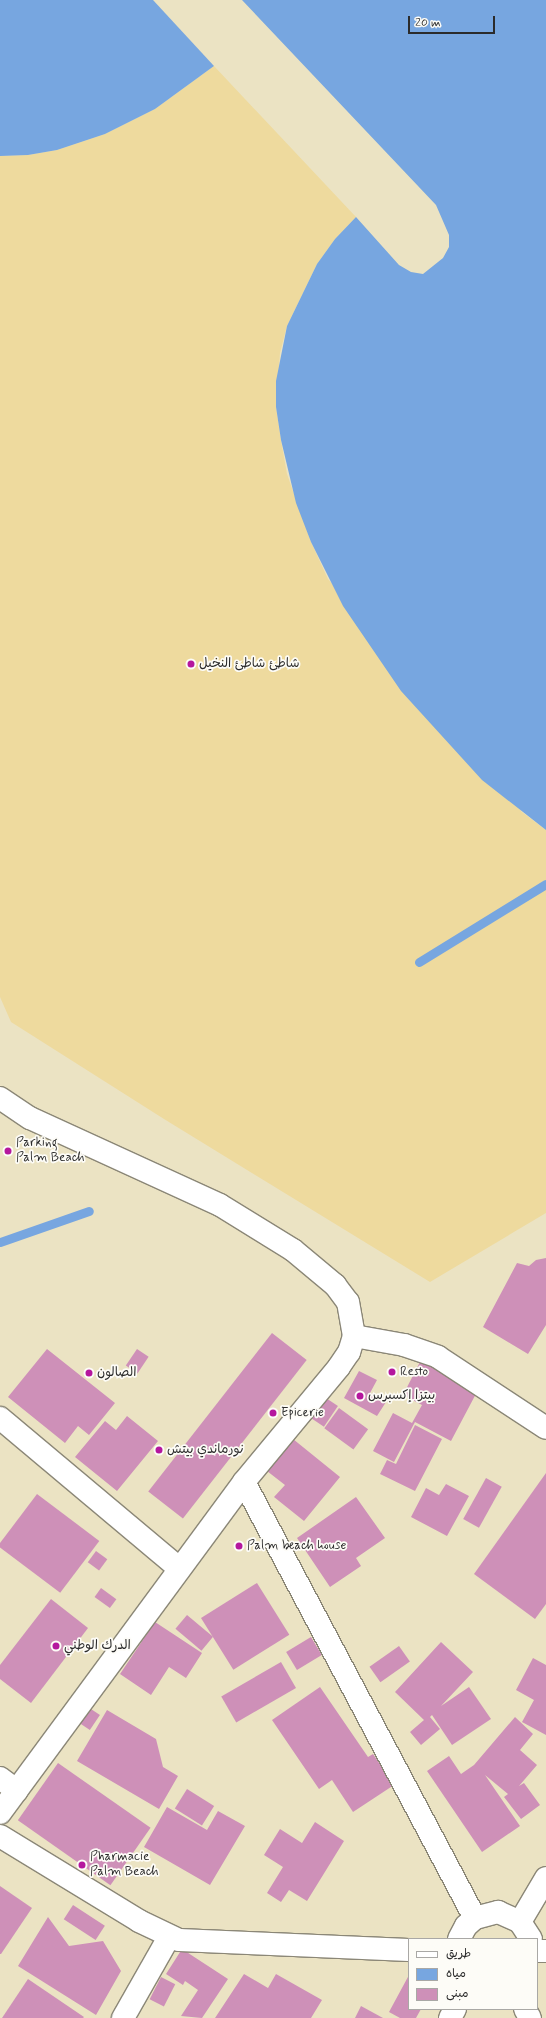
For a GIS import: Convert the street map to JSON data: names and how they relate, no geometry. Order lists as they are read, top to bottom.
{
  "places": [
    "شاطئ شاطئ النخيل",
    "Parking Palm Beach",
    "Resto",
    "الصالون",
    "بيتزا إكسبرس",
    "Epicerie",
    "نورماندي بيتش",
    "Palm beach house",
    "الدرك الوطني",
    "Pharmacie Palm Beach"
  ],
  "legend": ["طريق", "مياه", "مبنى"],
  "scale_bar": "20 m"
}
